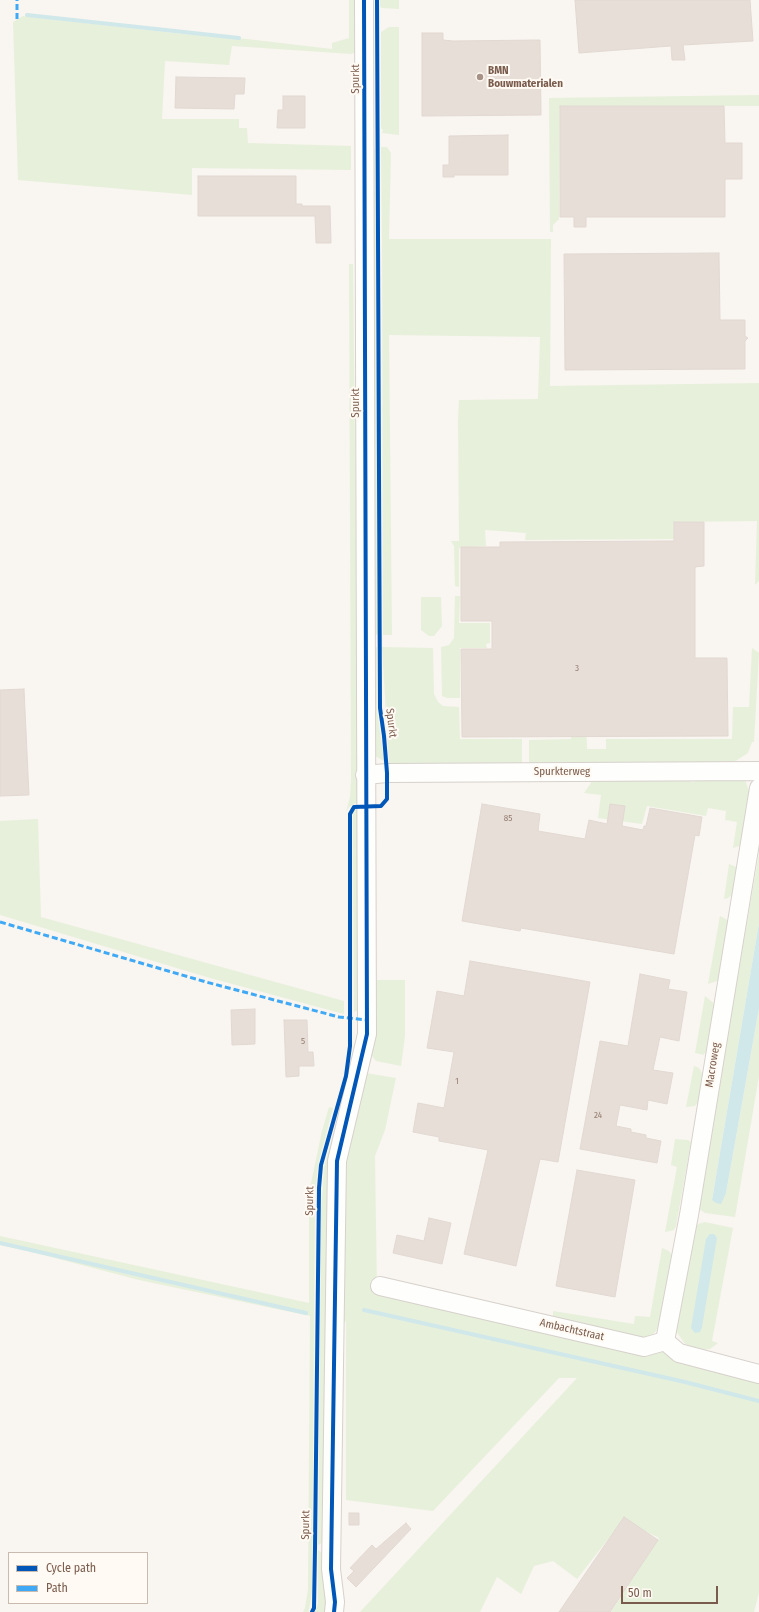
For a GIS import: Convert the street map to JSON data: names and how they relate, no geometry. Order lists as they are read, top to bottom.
{
  "streets": {
    "street": [
      "Spurkt",
      "Spurkterweg",
      "Macroweg",
      "Ambachtstraat"
    ]
  },
  "crossings": [
    ["Spurkt", "Spurkterweg"],
    ["Macroweg", "Ambachtstraat"]
  ],
  "places": ["BMN Bouwmaterialen"],
  "house_numbers": [
    "3",
    "85",
    "5",
    "1",
    "24"
  ],
  "legend": ["Cycle path", "Path"],
  "scale_bar": "50 m"
}
